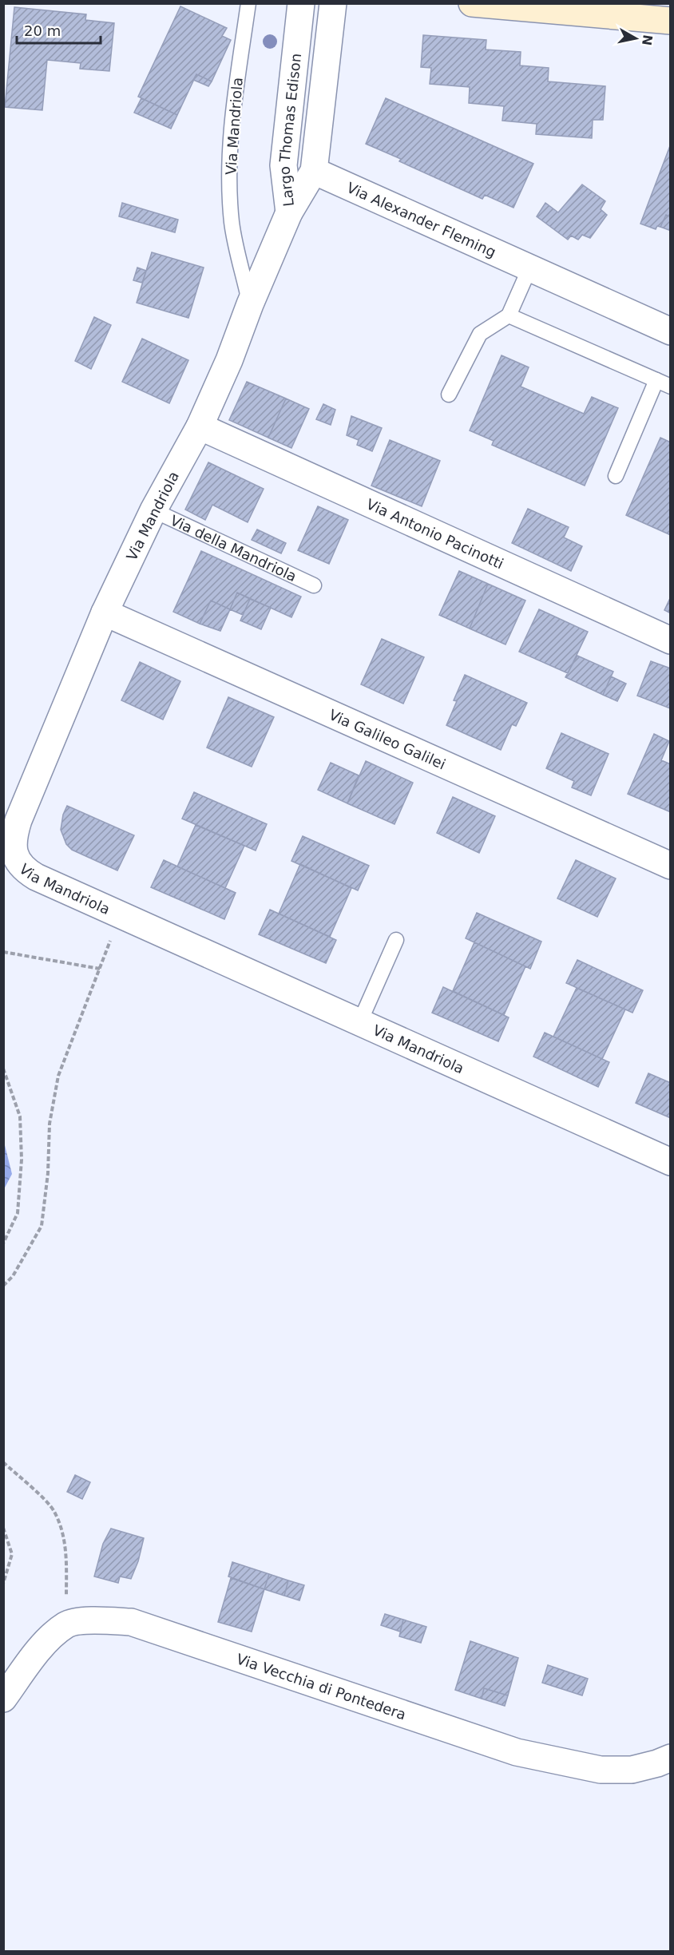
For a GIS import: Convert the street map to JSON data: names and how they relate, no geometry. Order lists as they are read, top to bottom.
{
  "streets": {
    "street": [
      "Via Mandriola",
      "Largo Thomas Edison",
      "Via Alexander Fleming",
      "Via Antonio Pacinotti",
      "Via Galileo Galilei",
      "Via Vecchia di Pontedera"
    ],
    "lane": ["Via della Mandriola"]
  },
  "crossings": [
    ["Via Mandriola", "Largo Thomas Edison"],
    ["Via Mandriola", "Via Antonio Pacinotti"],
    ["Via Mandriola", "Via della Mandriola"],
    ["Via Mandriola", "Via Galileo Galilei"],
    ["Largo Thomas Edison", "Via Alexander Fleming"]
  ],
  "scale_bar": "20 m",
  "north": "right"
}
